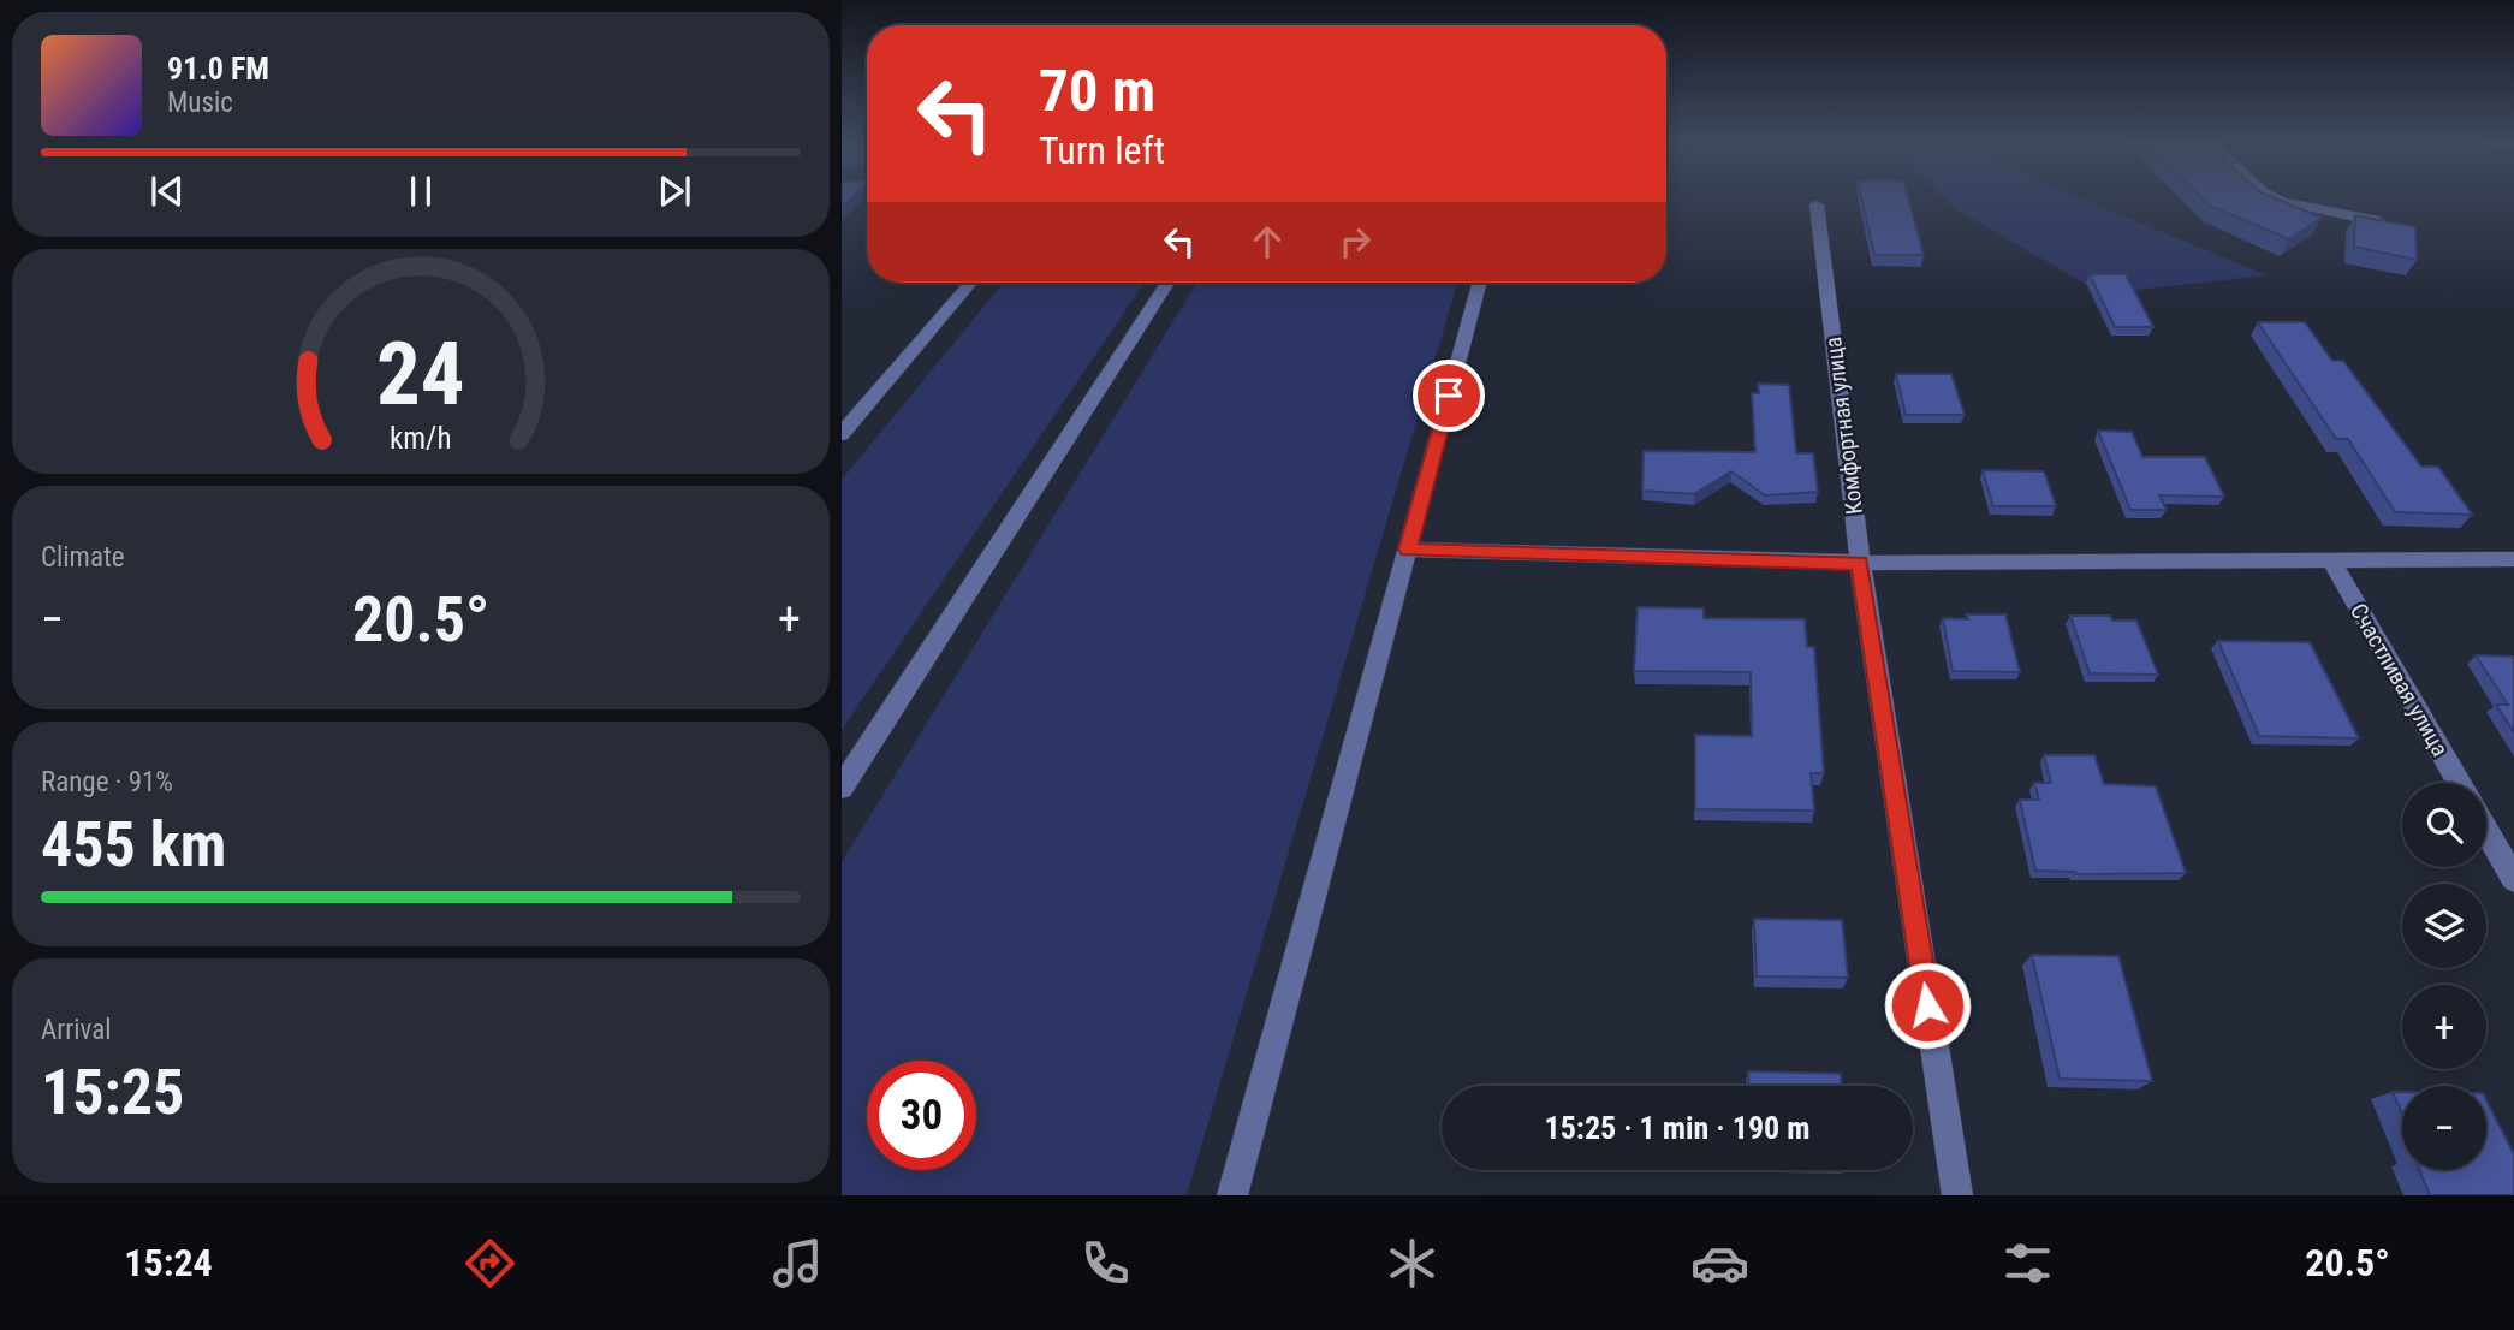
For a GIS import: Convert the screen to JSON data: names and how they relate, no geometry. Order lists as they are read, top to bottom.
{
  "streets": {
    "street": ["Комфортная улица", "Счастливая улица"]
  },
  "page": {
    "turn": ["70 m", "Turn left"],
    "song": ["91.0 FM", "Music"],
    "tile": [
      "Climate",
      ["Range · 91%", "455 km"],
      ["Arrival", "15:25"]
    ],
    "heat": ["−", "20.5°", "+"],
    "map_buttons": ["+", "−"],
    "limit": "30",
    "trip": "15:25 · 1 min · 190 m",
    "tabs": ["15:24", "20.5°"],
    "gauge": ["24", "km/h"]
  }
}
